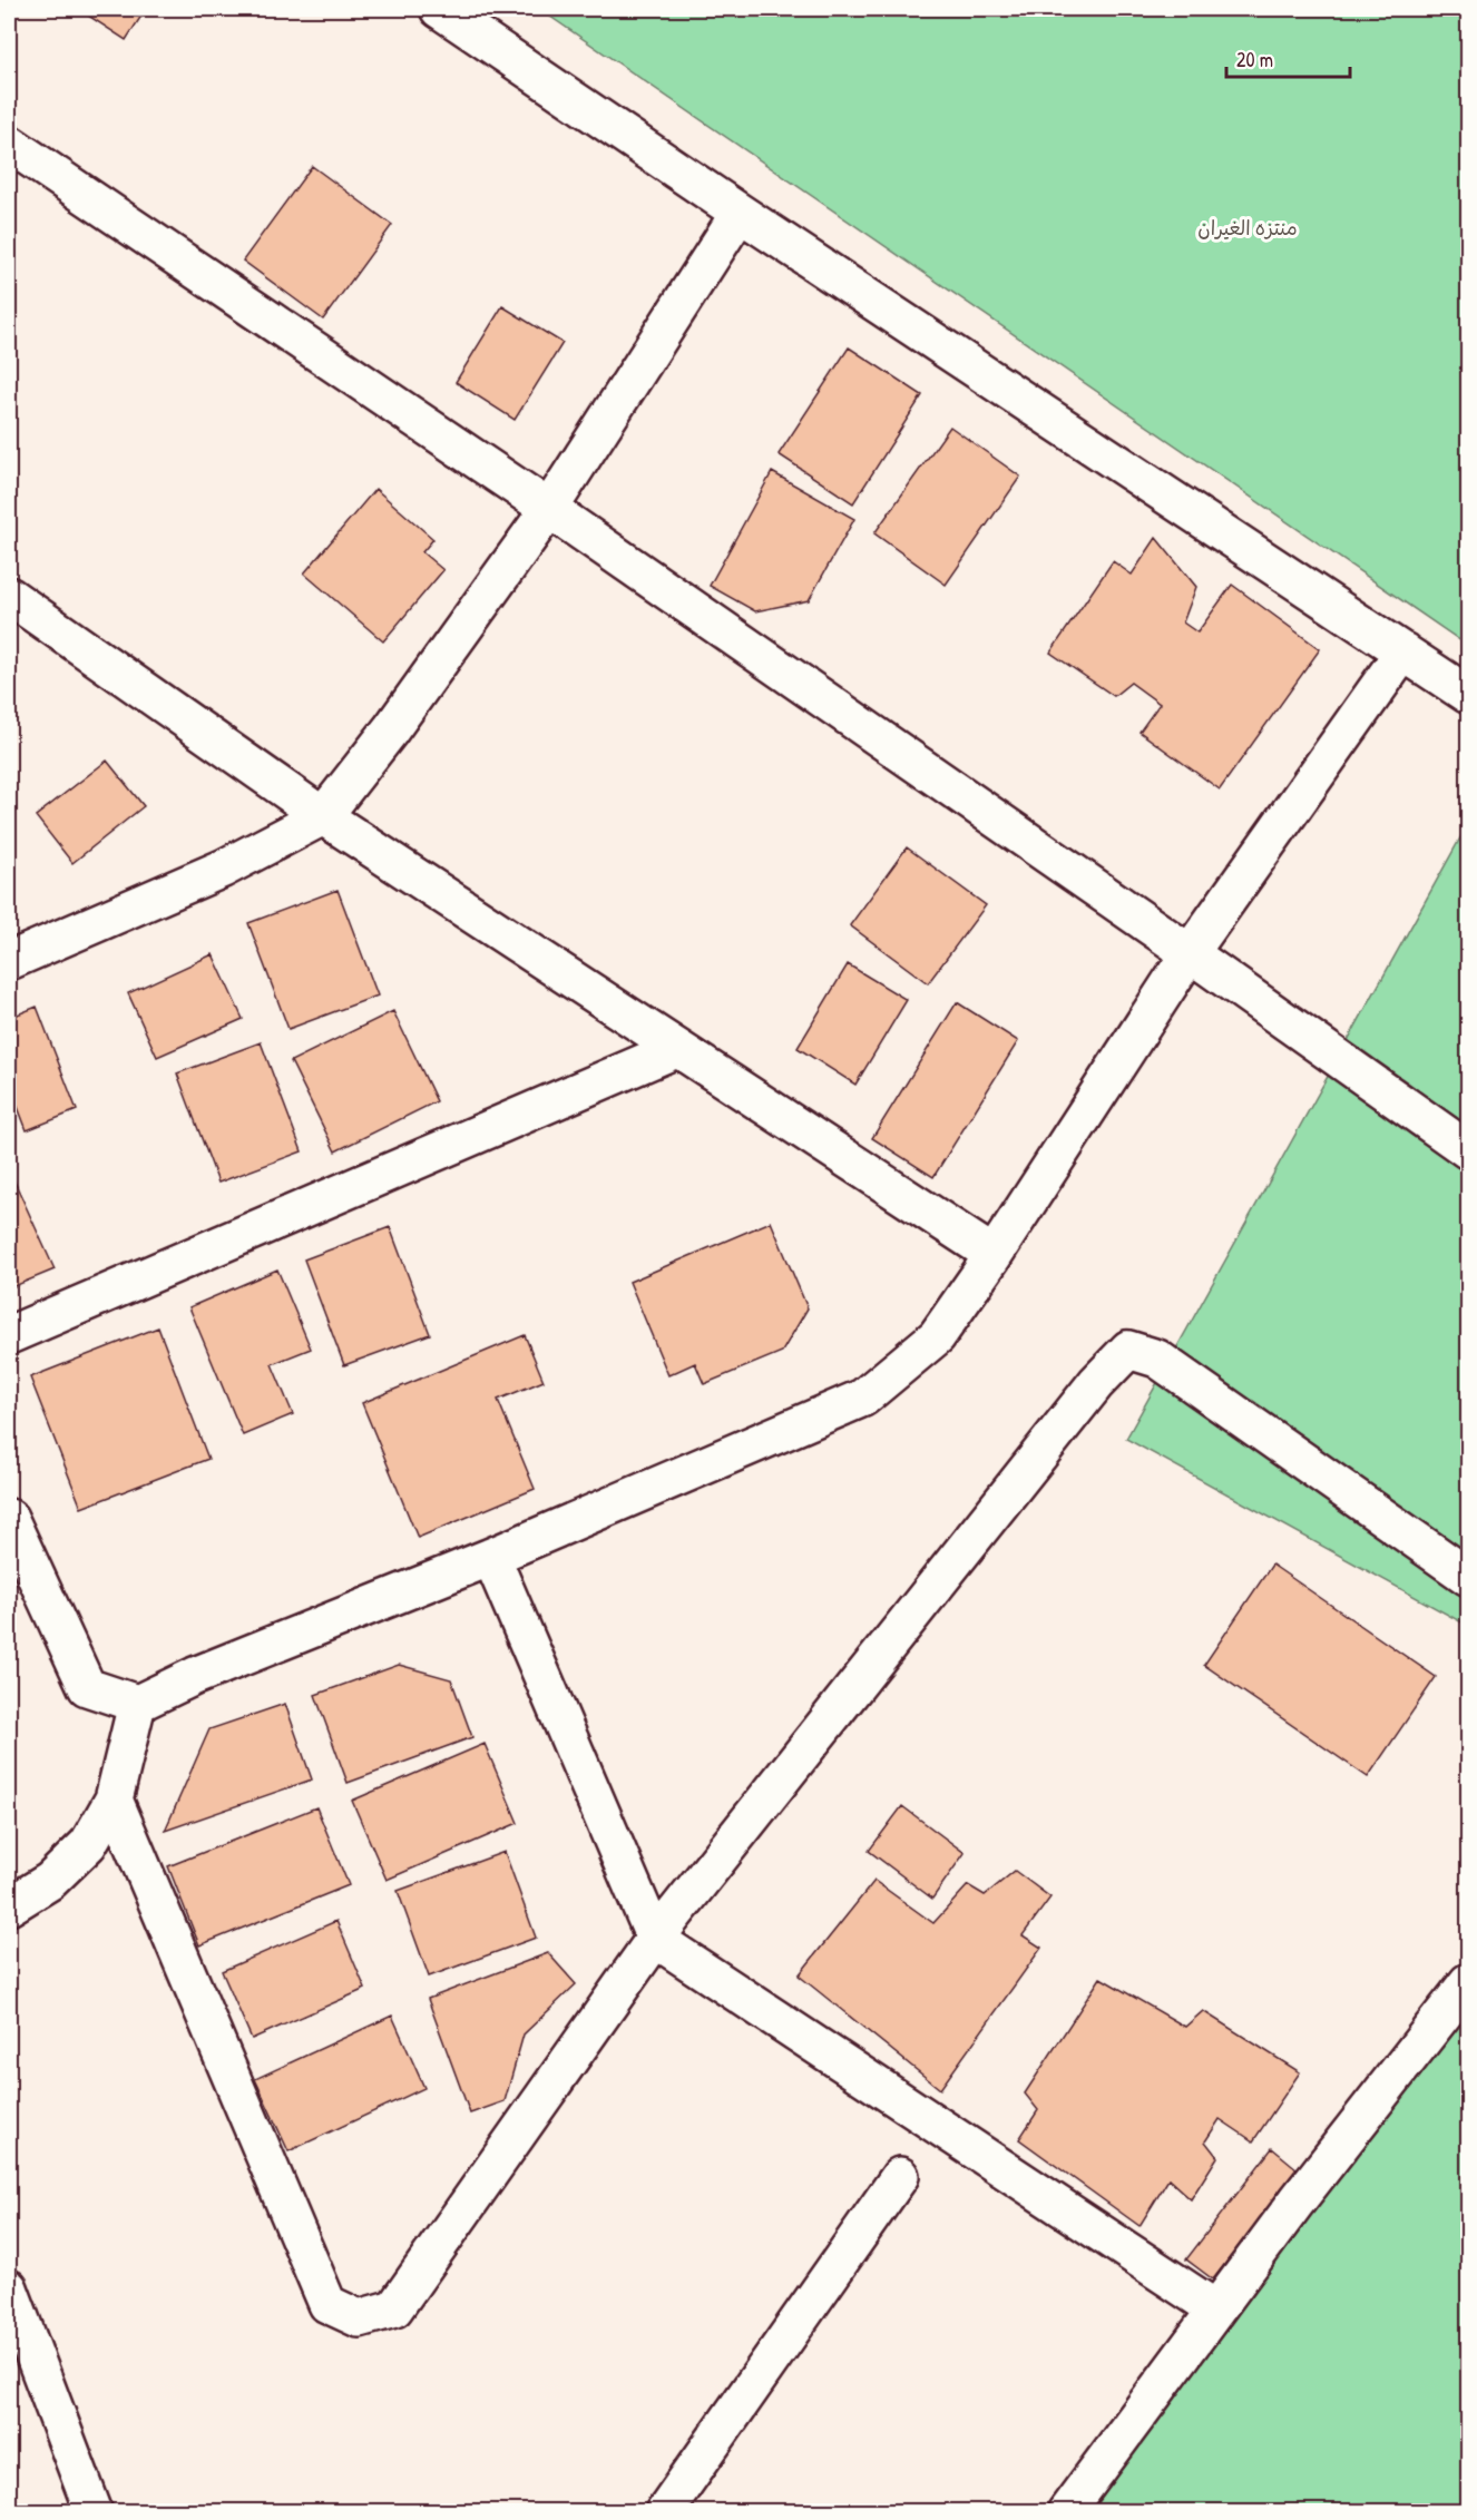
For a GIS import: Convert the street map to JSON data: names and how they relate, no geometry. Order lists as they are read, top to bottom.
{
  "parks": ["منتزه الغيران"],
  "scale_bar": "20 m"
}
